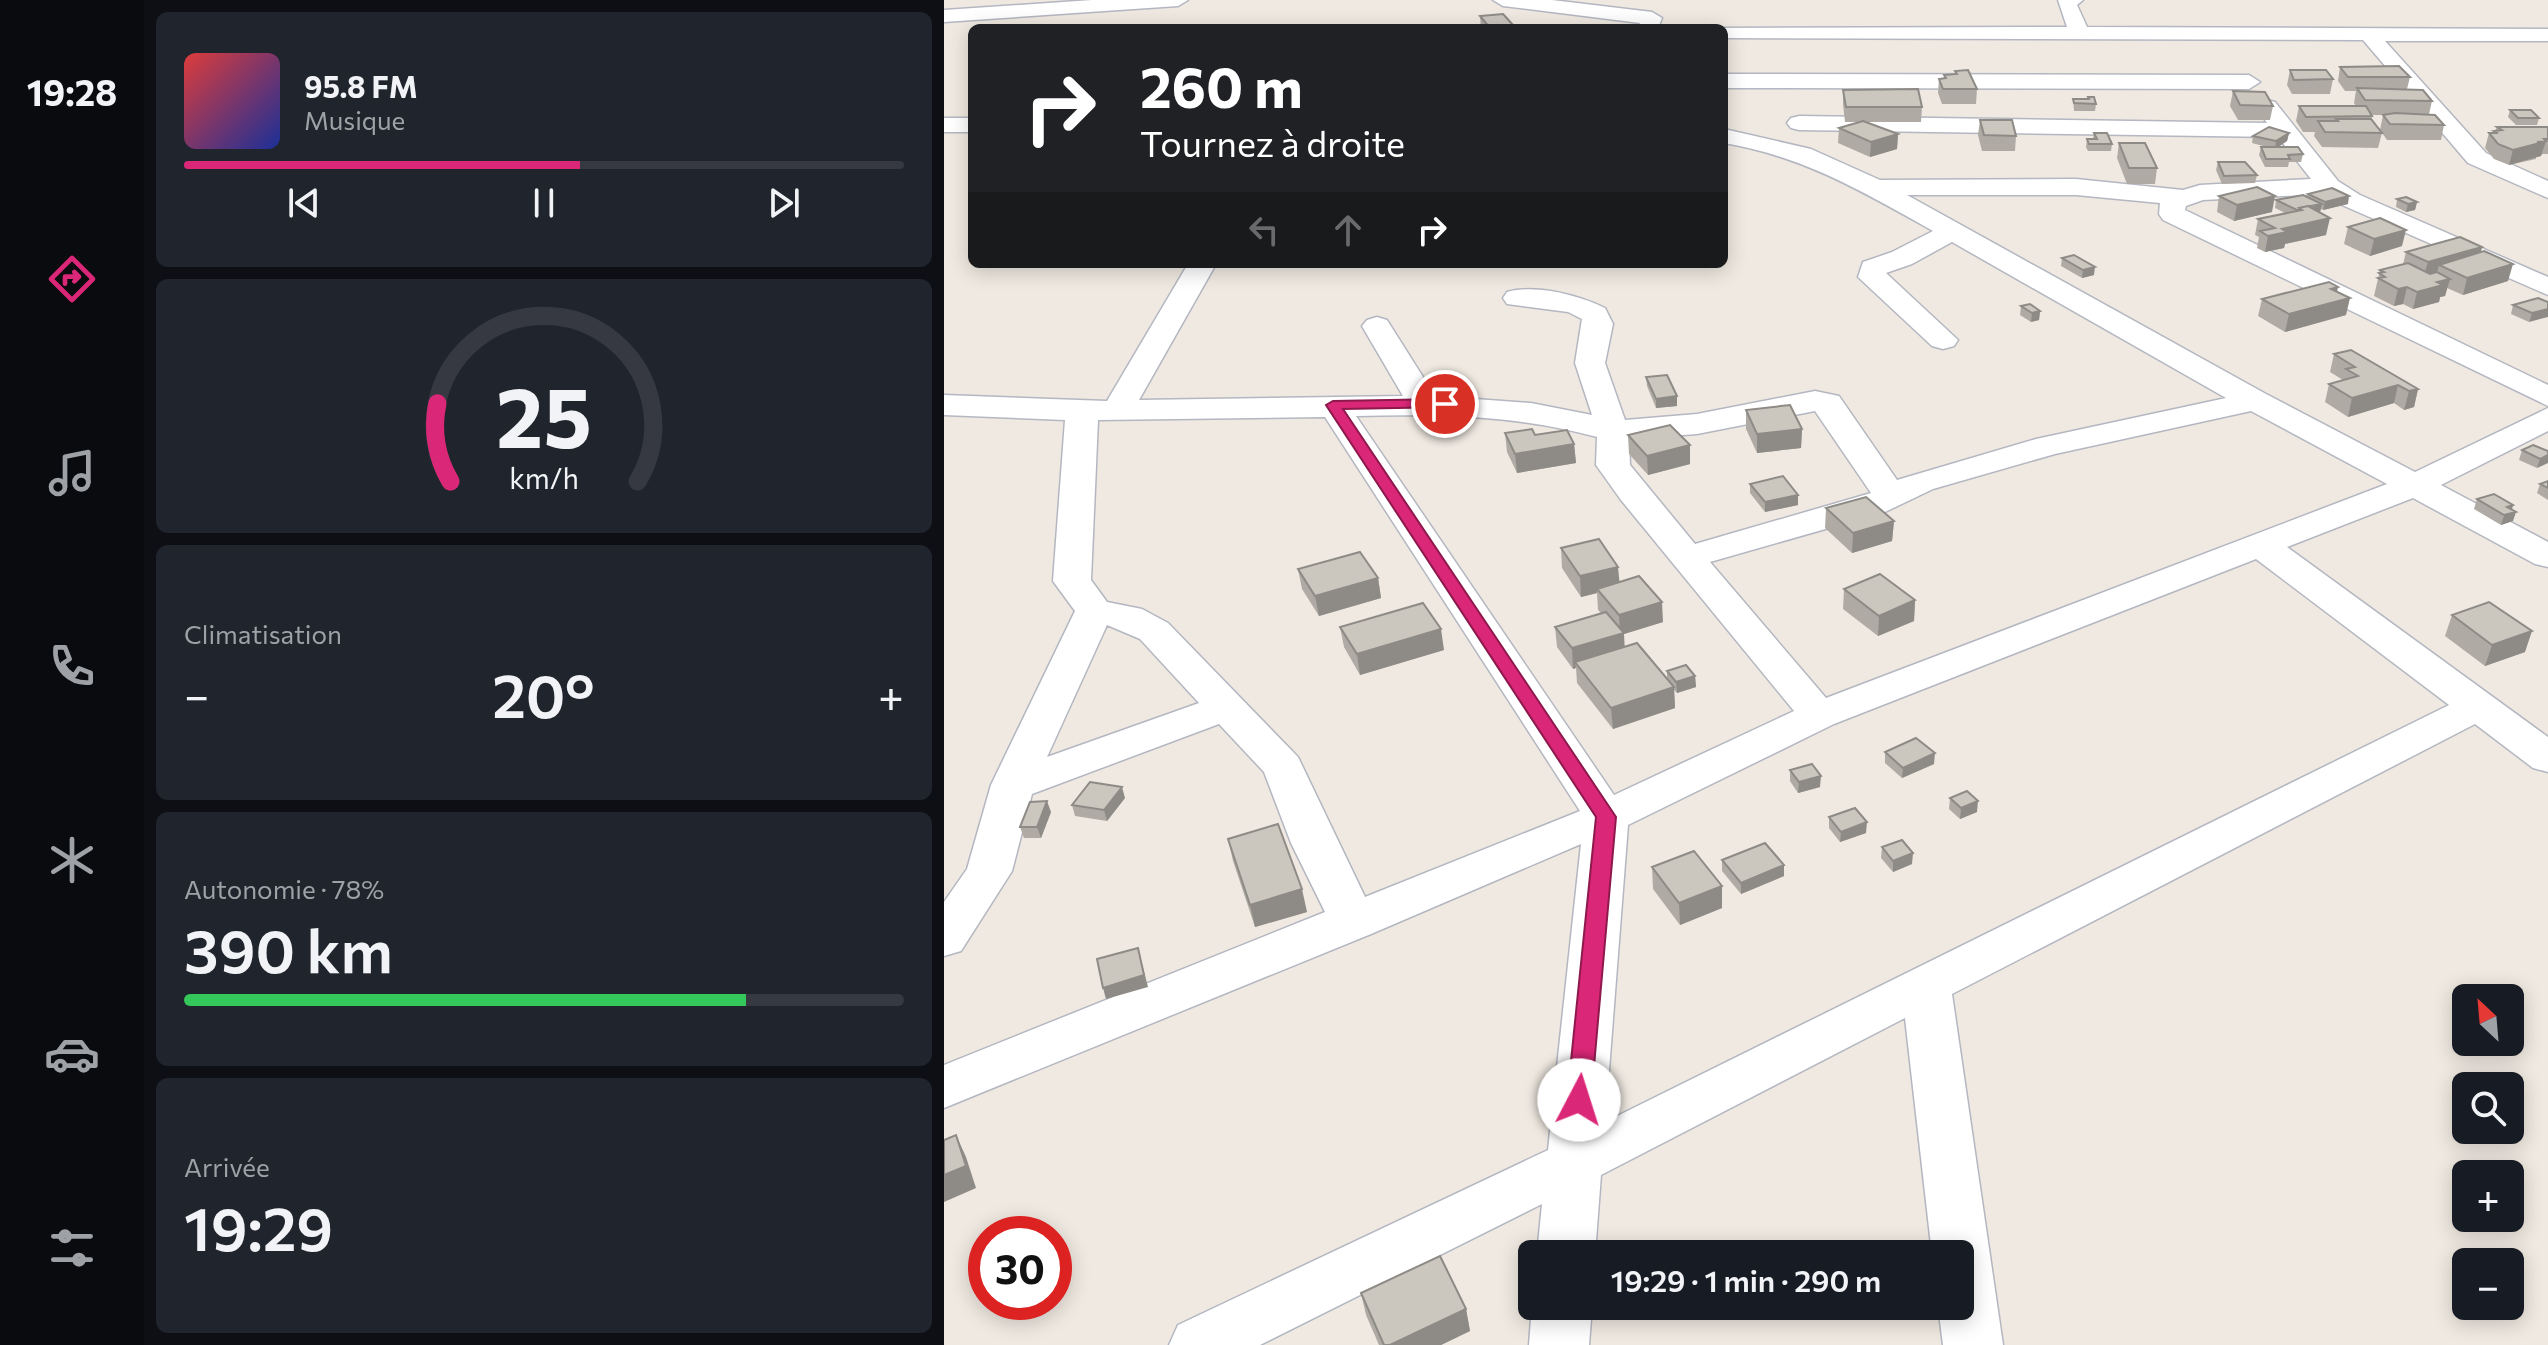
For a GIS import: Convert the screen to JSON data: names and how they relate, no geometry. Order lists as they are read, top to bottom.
{
  "north": "top left",
  "page": {
    "tabs": "19:28",
    "turn": ["260 m", "Tournez à droite"],
    "song": ["95.8 FM", "Musique"],
    "tile": [
      "Climatisation",
      ["Autonomie · 78%", "390 km"],
      ["Arrivée", "19:29"]
    ],
    "heat": ["−", "20°", "+"],
    "map_buttons": ["+", "−"],
    "limit": "30",
    "trip": "19:29 · 1 min · 290 m",
    "gauge": ["25", "km/h"]
  }
}
